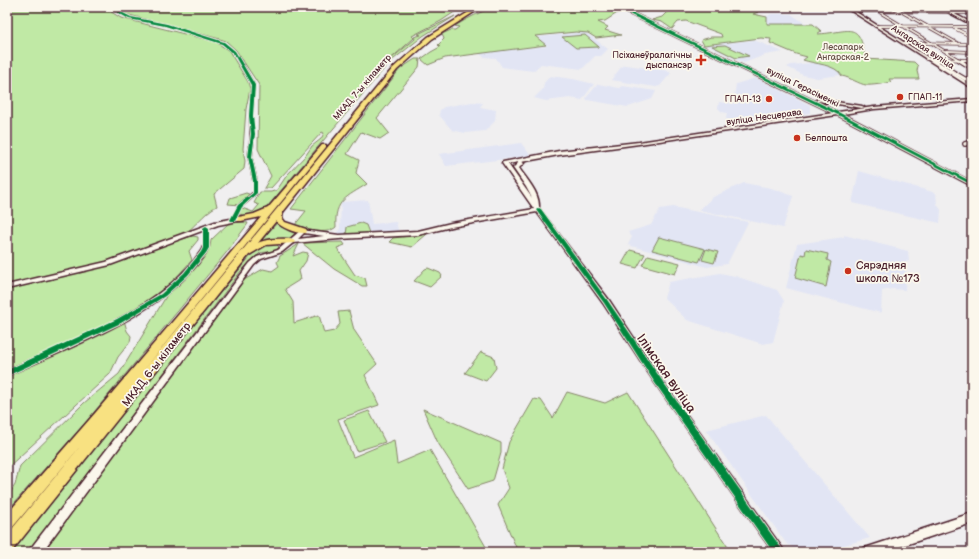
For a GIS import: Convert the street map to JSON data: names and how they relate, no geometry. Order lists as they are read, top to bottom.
{
  "streets": {
    "highway": ["МКАД, 7-ы кіламетр", "МКАД, 6-ы кіламетр"],
    "main road": [
      "Ангарская вуліца",
      "вуліца Герасіменкі",
      "вуліца Несцерава",
      "Ілімская вуліца"
    ]
  },
  "crossings": [
    ["МКАД, 7-ы кіламетр", "МКАД, 6-ы кіламетр"],
    ["вуліца Герасіменкі", "вуліца Несцерава"],
    ["вуліца Несцерава", "Ілімская вуліца"]
  ],
  "parks": ["Лесапарк Ангарская-2"],
  "places": {
    "health": ["Псіханеўралагічны дыспансэр"],
    "other": [
      "ГПАП-11",
      "ГПАП-13",
      "Белпошта",
      "Сярэдняя школа №173"
    ]
  }
}
